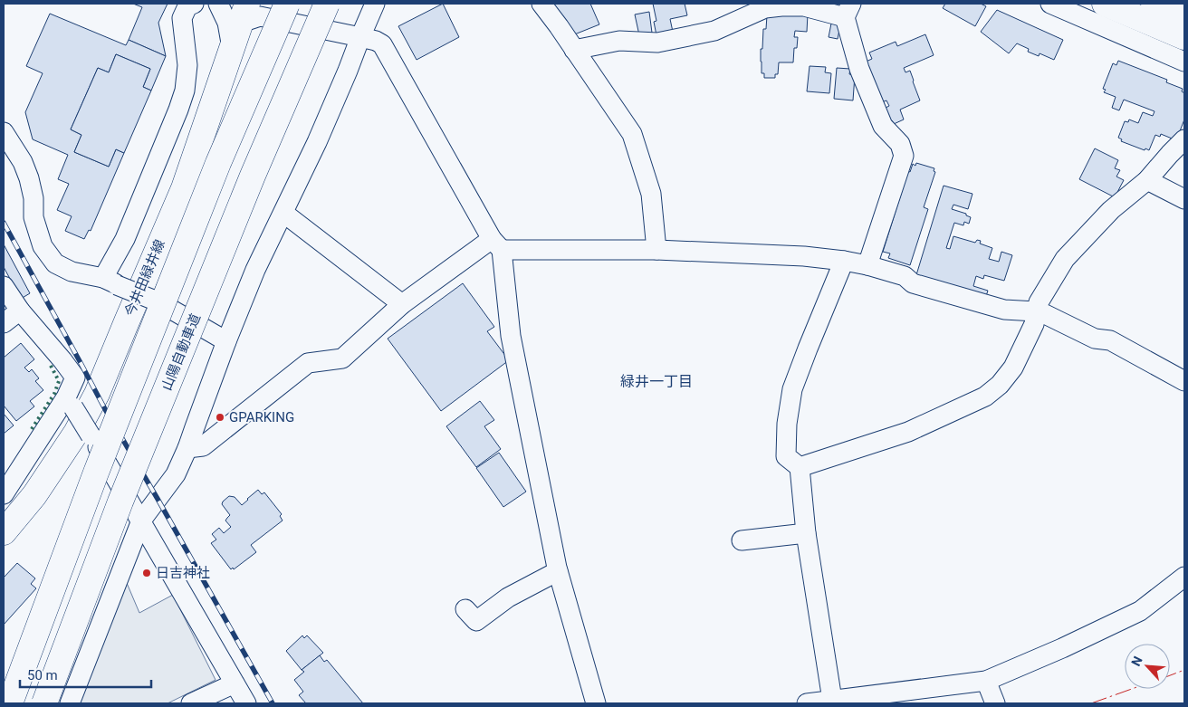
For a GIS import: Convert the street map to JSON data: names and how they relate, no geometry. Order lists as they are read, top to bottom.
{
  "streets": {
    "main road": ["今井田緑井線", "山陽自動車道"]
  },
  "districts": ["緑井一丁目"],
  "places": ["GPARKING", "日吉神社"],
  "scale_bar": "50 m",
  "north": "top left"
}
